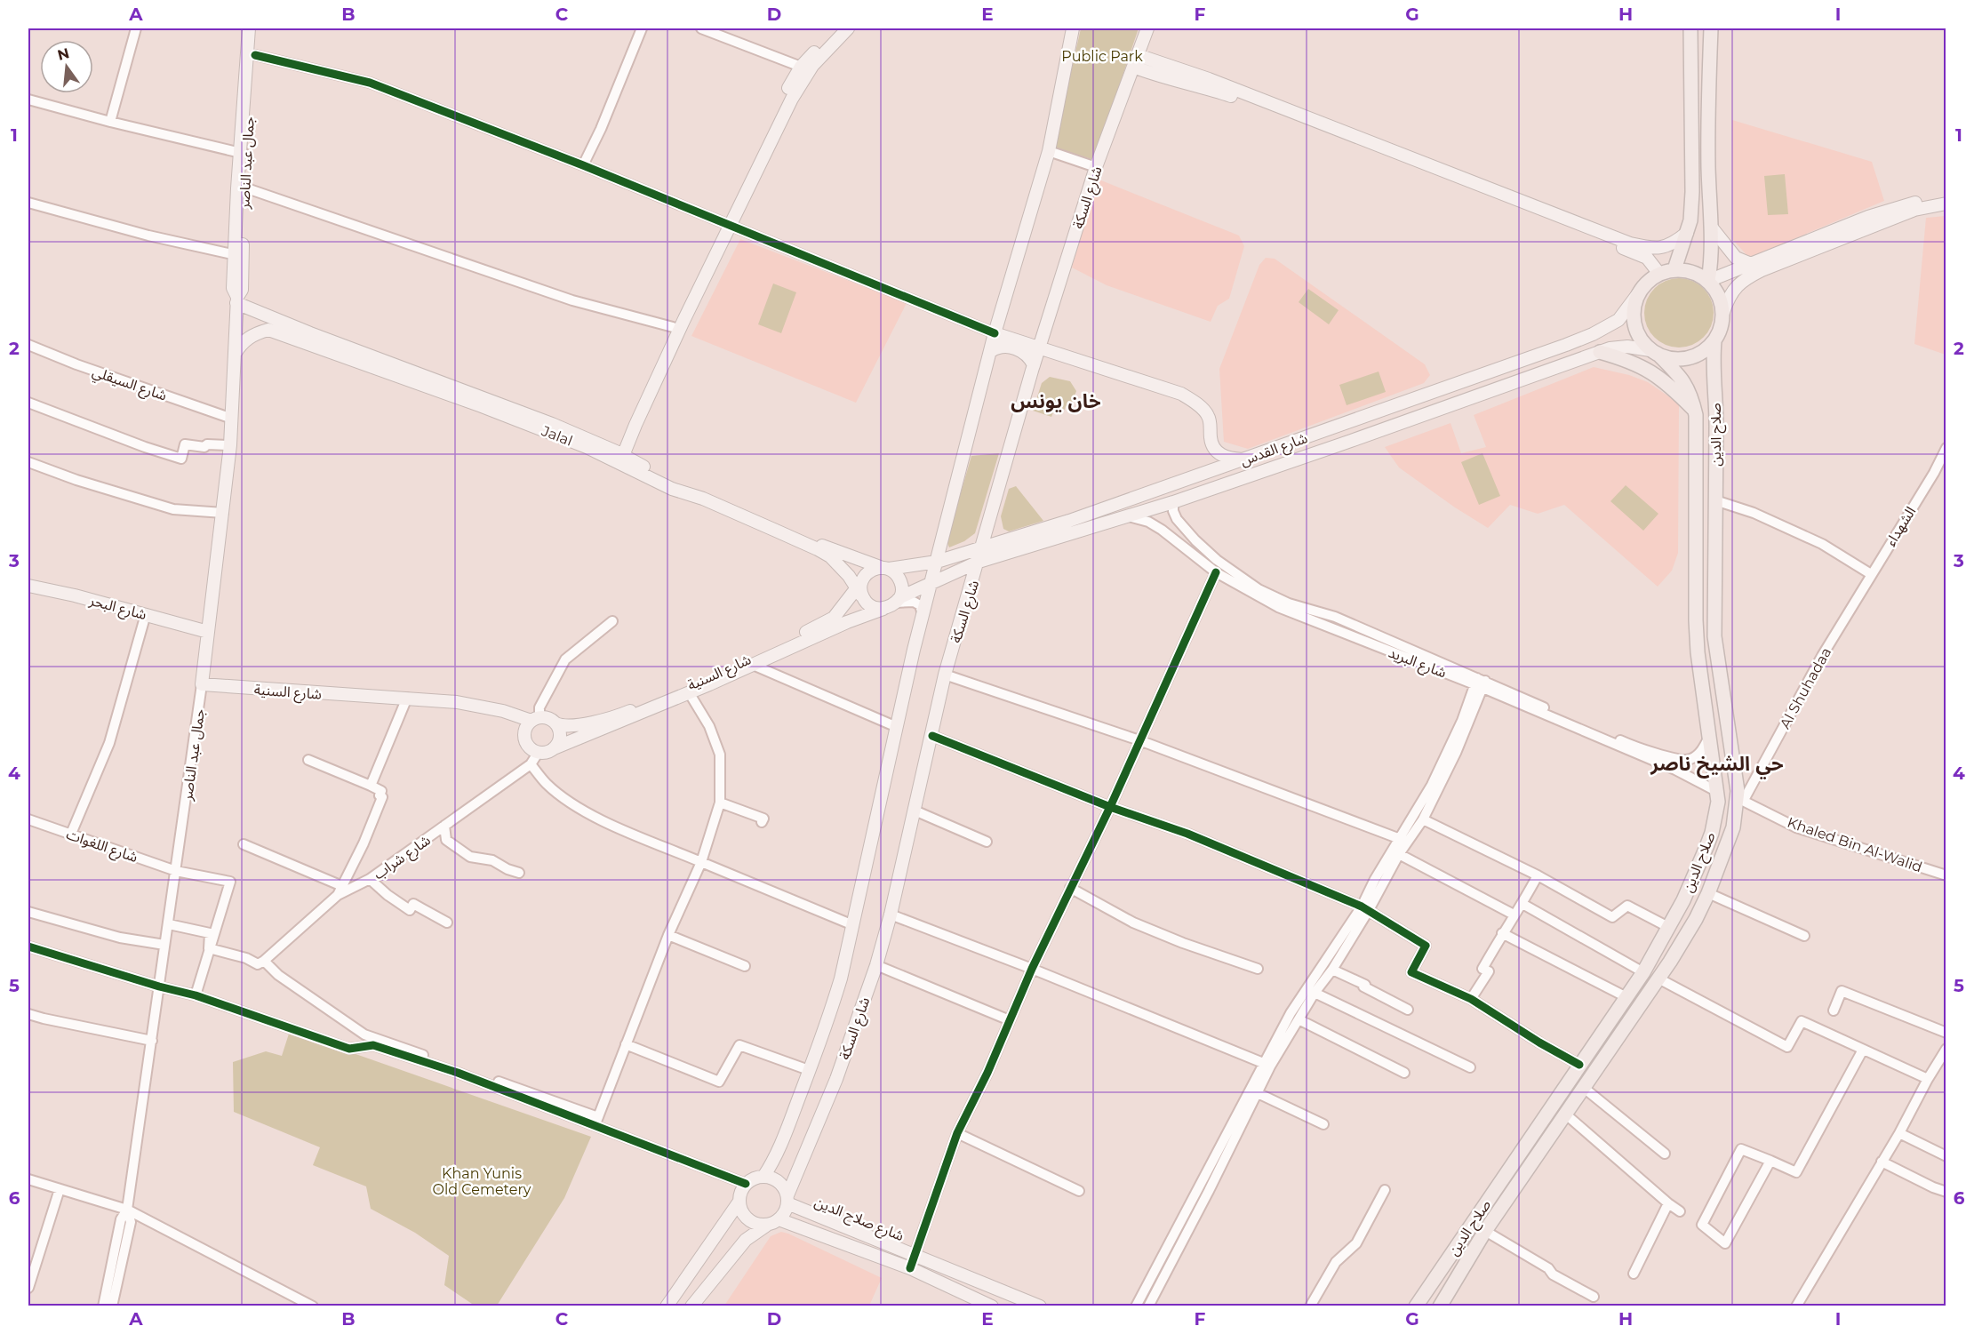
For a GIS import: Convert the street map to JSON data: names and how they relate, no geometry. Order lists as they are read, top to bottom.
{
  "streets": {
    "highway": ["صلاح الدين"],
    "main road": [
      "جمال عبد الناصر",
      "شارع السكة",
      "Jalal",
      "شارع القدس",
      "شارع البحر",
      "شارع السنية",
      "شارع صلاح الدين"
    ],
    "street": [
      "شارع السيقلي",
      "الشهداء",
      "شارع البريد",
      "Al Shuhadaa",
      "Khaled Bin Al-Walid",
      "شارع اللغوات",
      "شارع شراب"
    ]
  },
  "crossings": [
    ["جمال عبد الناصر", "شارع السيقلي"],
    ["جمال عبد الناصر", "Jalal"],
    ["جمال عبد الناصر", "شارع البحر"],
    ["جمال عبد الناصر", "شارع السنية"],
    ["جمال عبد الناصر", "شارع اللغوات"],
    ["شارع السكة", "شارع القدس"],
    ["شارع السكة", "شارع صلاح الدين"],
    ["صلاح الدين", "شارع القدس"],
    ["صلاح الدين", "شارع البريد"],
    ["صلاح الدين", "Al Shuhadaa"],
    ["صلاح الدين", "Khaled Bin Al-Walid"],
    ["Jalal", "شارع القدس"],
    ["Jalal", "شارع السنية"],
    ["شارع القدس", "شارع البريد"],
    ["شارع القدس", "شارع السنية"],
    ["الشهداء", "Al Shuhadaa"],
    ["شارع السنية", "شارع شراب"],
    ["Al Shuhadaa", "Khaled Bin Al-Walid"]
  ],
  "districts": ["خان يونس", "حي الشيخ ناصر"],
  "parks": ["Public Park", "Khan Yunis Old Cemetery"],
  "north": "top",
  "grid": {
    "columns": [
      "A",
      "B",
      "C",
      "D",
      "E",
      "F",
      "G",
      "H",
      "I"
    ],
    "rows": [
      "1",
      "2",
      "3",
      "4",
      "5",
      "6"
    ]
  }
}
